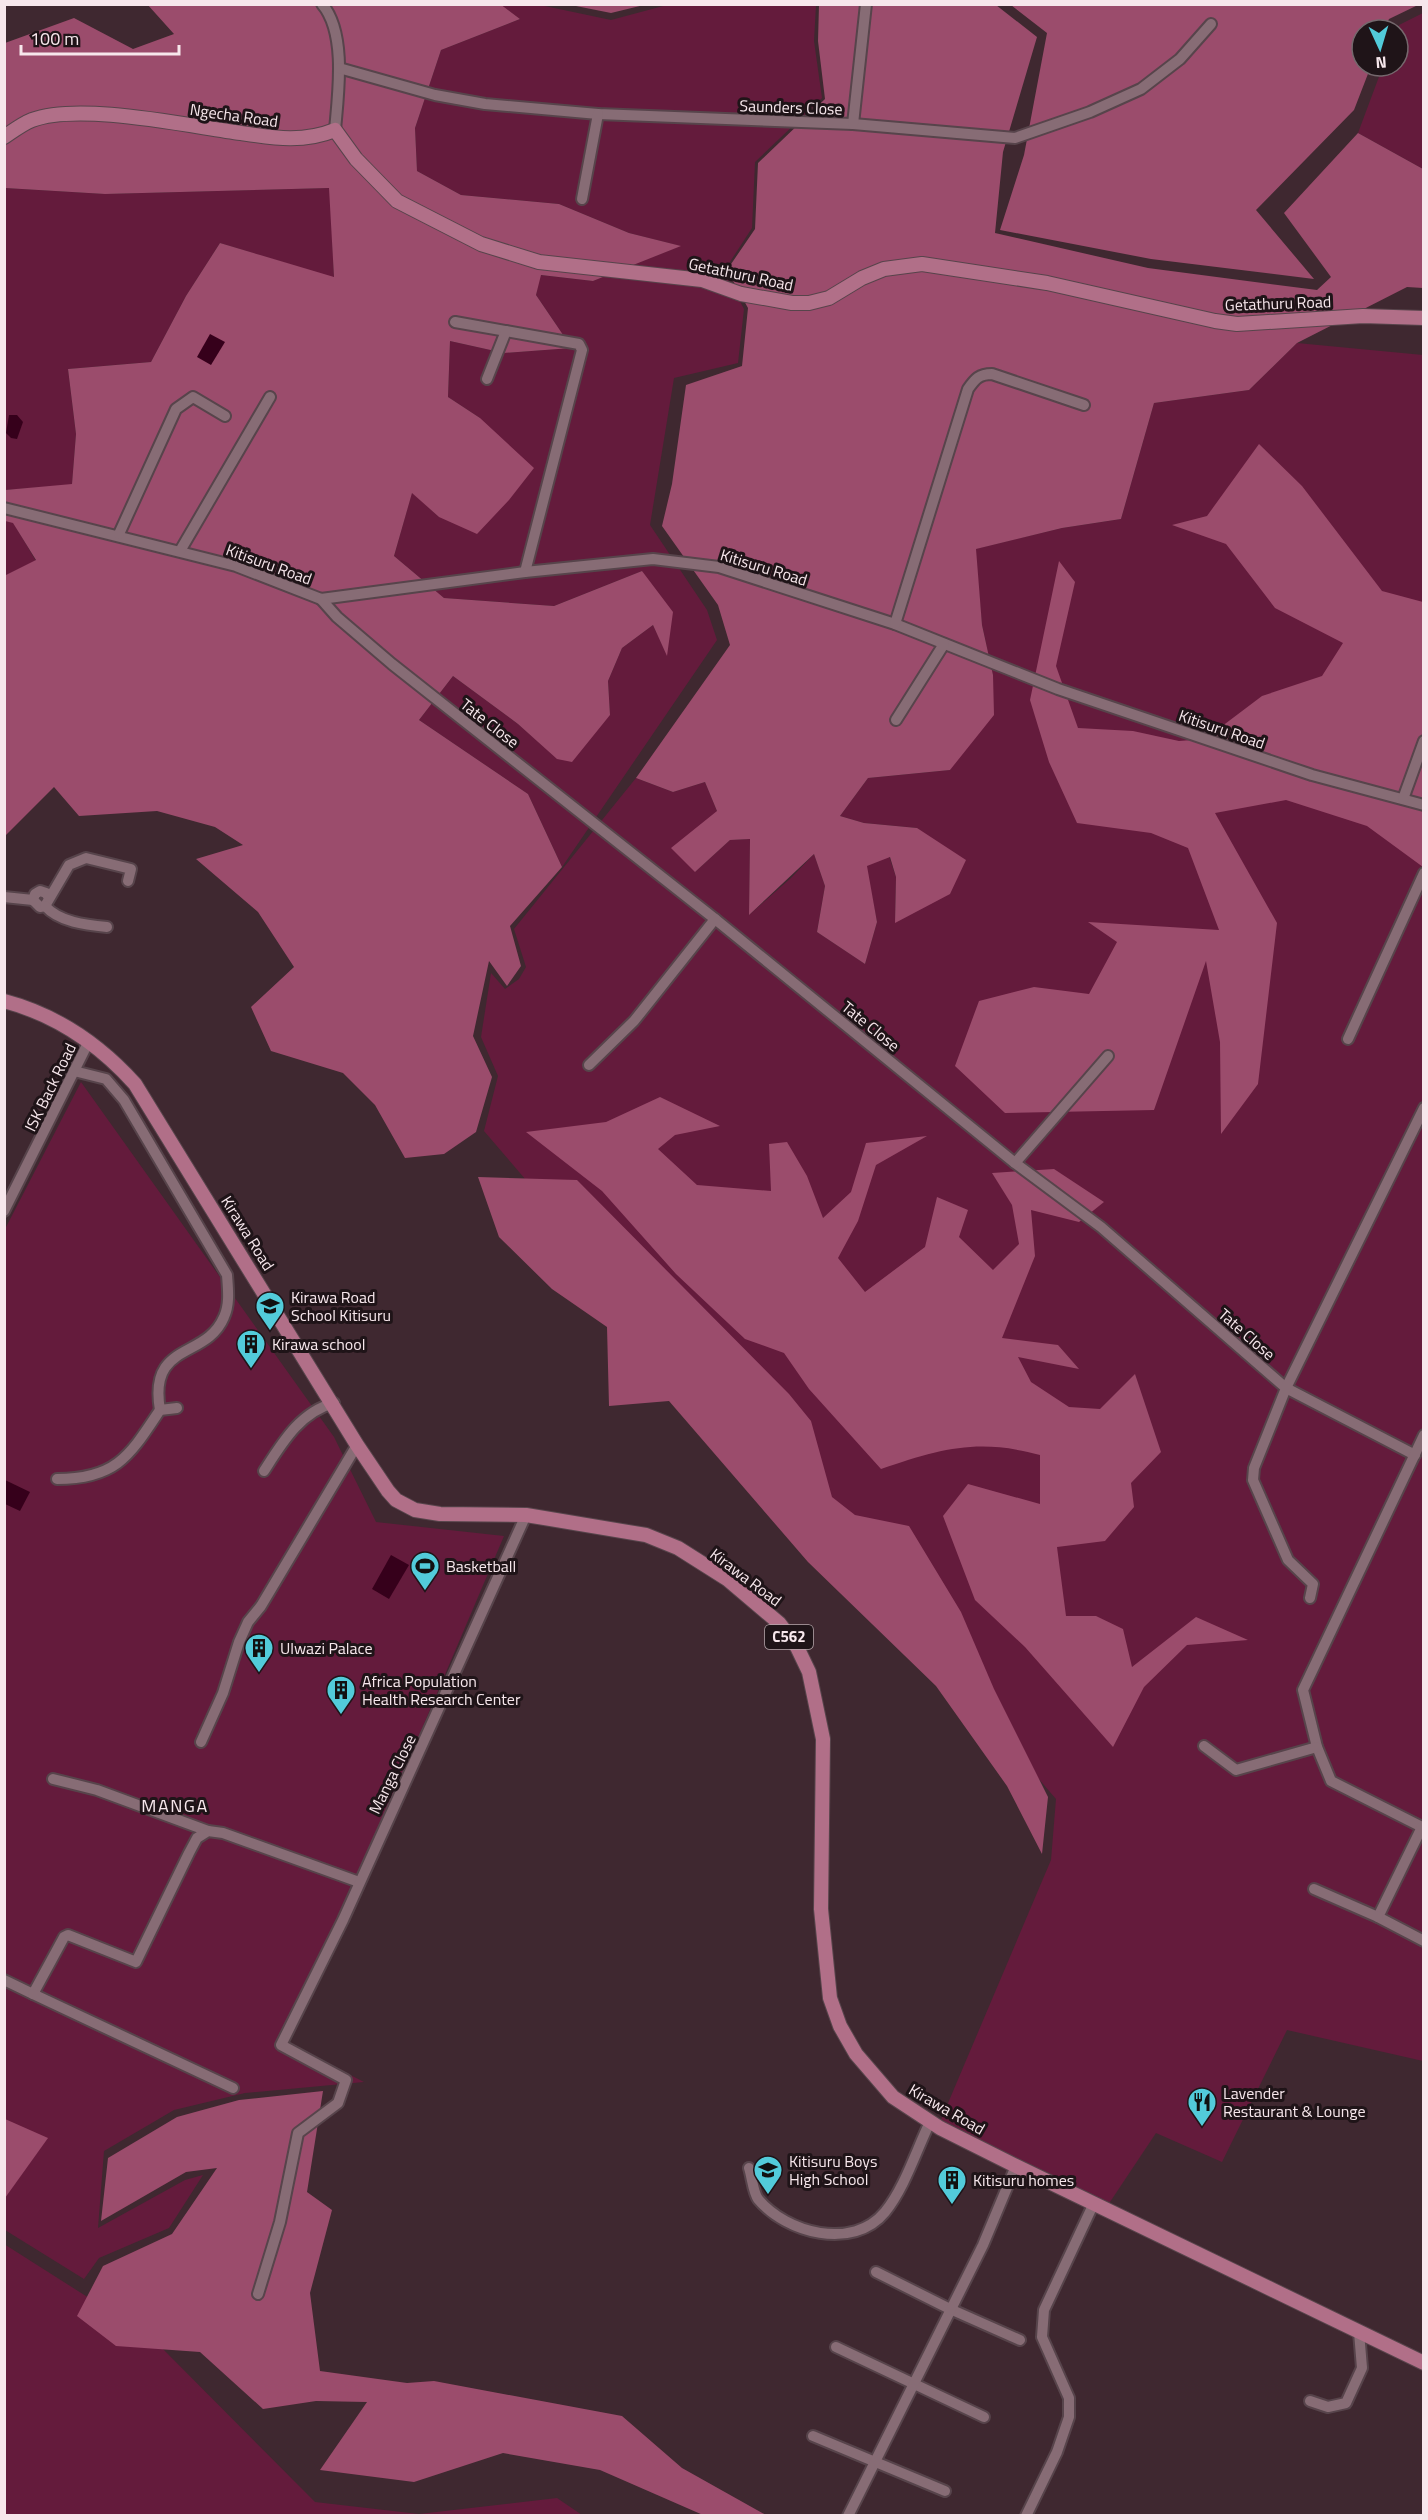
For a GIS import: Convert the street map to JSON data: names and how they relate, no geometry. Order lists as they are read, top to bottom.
{
  "streets": {
    "main road": [
      "Ngecha Road",
      "Getathuru Road",
      "Kirawa Road",
      "C562"
    ],
    "street": [
      "Saunders Close",
      "Kitisuru Road",
      "Tate Close",
      "ISK Back Road",
      "Manga Close"
    ]
  },
  "crossings": [
    ["Ngecha Road", "Getathuru Road"],
    ["Kitisuru Road", "Tate Close"],
    ["ISK Back Road", "Kirawa Road"],
    ["Kirawa Road", "Manga Close"]
  ],
  "districts": ["MANGA"],
  "places": {
    "school or university": ["Kirawa Road School Kitisuru", "Kitisuru Boys High School"],
    "building": [
      "Kirawa school",
      "Ulwazi Palace",
      "Africa Population Health Research Center",
      "Kitisuru homes"
    ],
    "sports": ["Basketball"],
    "restaurant": ["Lavender Restaurant & Lounge"]
  },
  "scale_bar": "100 m",
  "north": "bottom"
}
